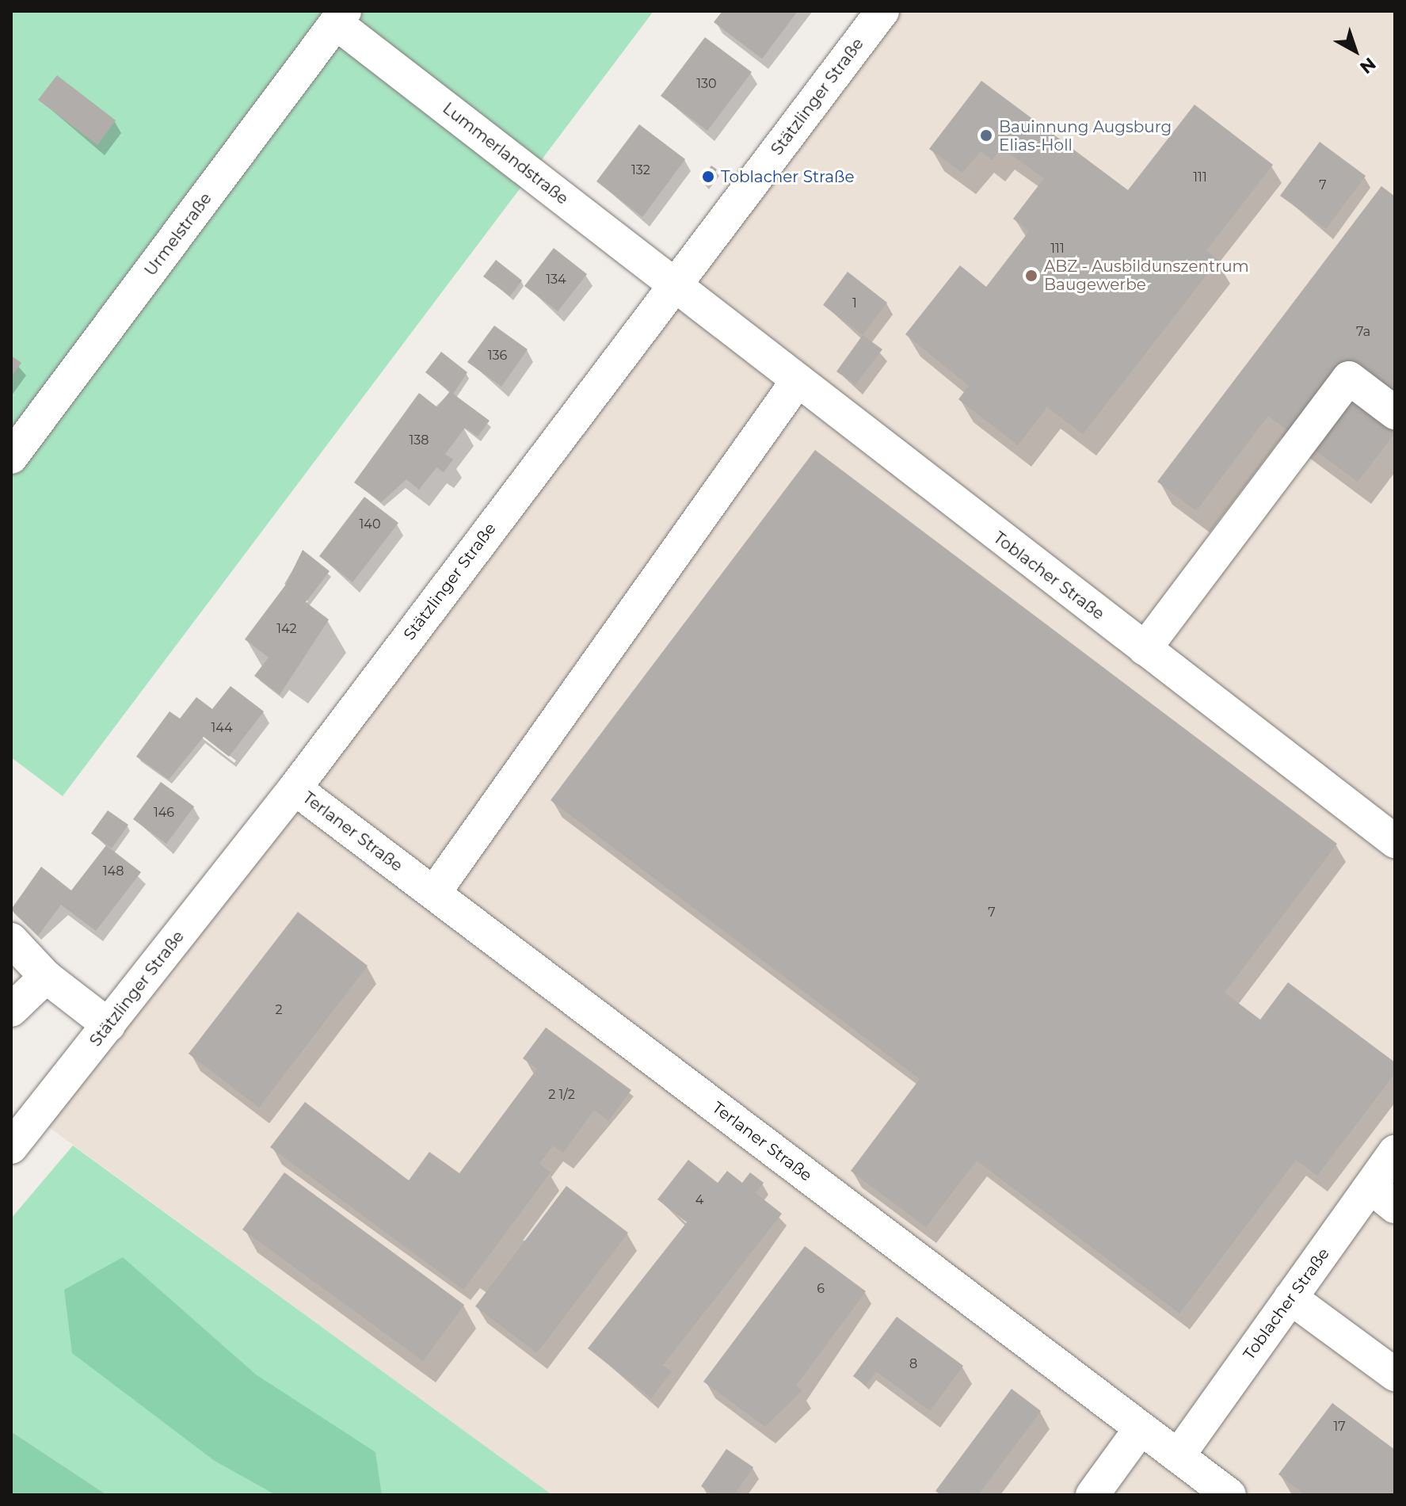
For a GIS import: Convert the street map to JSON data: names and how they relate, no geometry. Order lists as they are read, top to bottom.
{
  "streets": {
    "street": [
      "Stätzlinger Straße",
      "Lummerlandstraße",
      "Urmelstraße",
      "Toblacher Straße",
      "Terlaner Straße"
    ]
  },
  "crossings": [
    ["Stätzlinger Straße", "Lummerlandstraße"],
    ["Stätzlinger Straße", "Toblacher Straße"],
    ["Stätzlinger Straße", "Terlaner Straße"],
    ["Lummerlandstraße", "Urmelstraße"],
    ["Lummerlandstraße", "Toblacher Straße"],
    ["Toblacher Straße", "Terlaner Straße"]
  ],
  "places": ["Bauinnung Augsburg Elias-Holl", "Toblacher Straße", "ABZ - Ausbildunszentrum Baugewerbe"],
  "house_numbers": [
    "130",
    "132",
    "111",
    "7",
    "111",
    "134",
    "1",
    "7a",
    "136",
    "138",
    "140",
    "142",
    "144",
    "146",
    "148",
    "7",
    "2",
    "2 1/2",
    "4",
    "6",
    "8",
    "17"
  ],
  "north": "bottom right"
}
